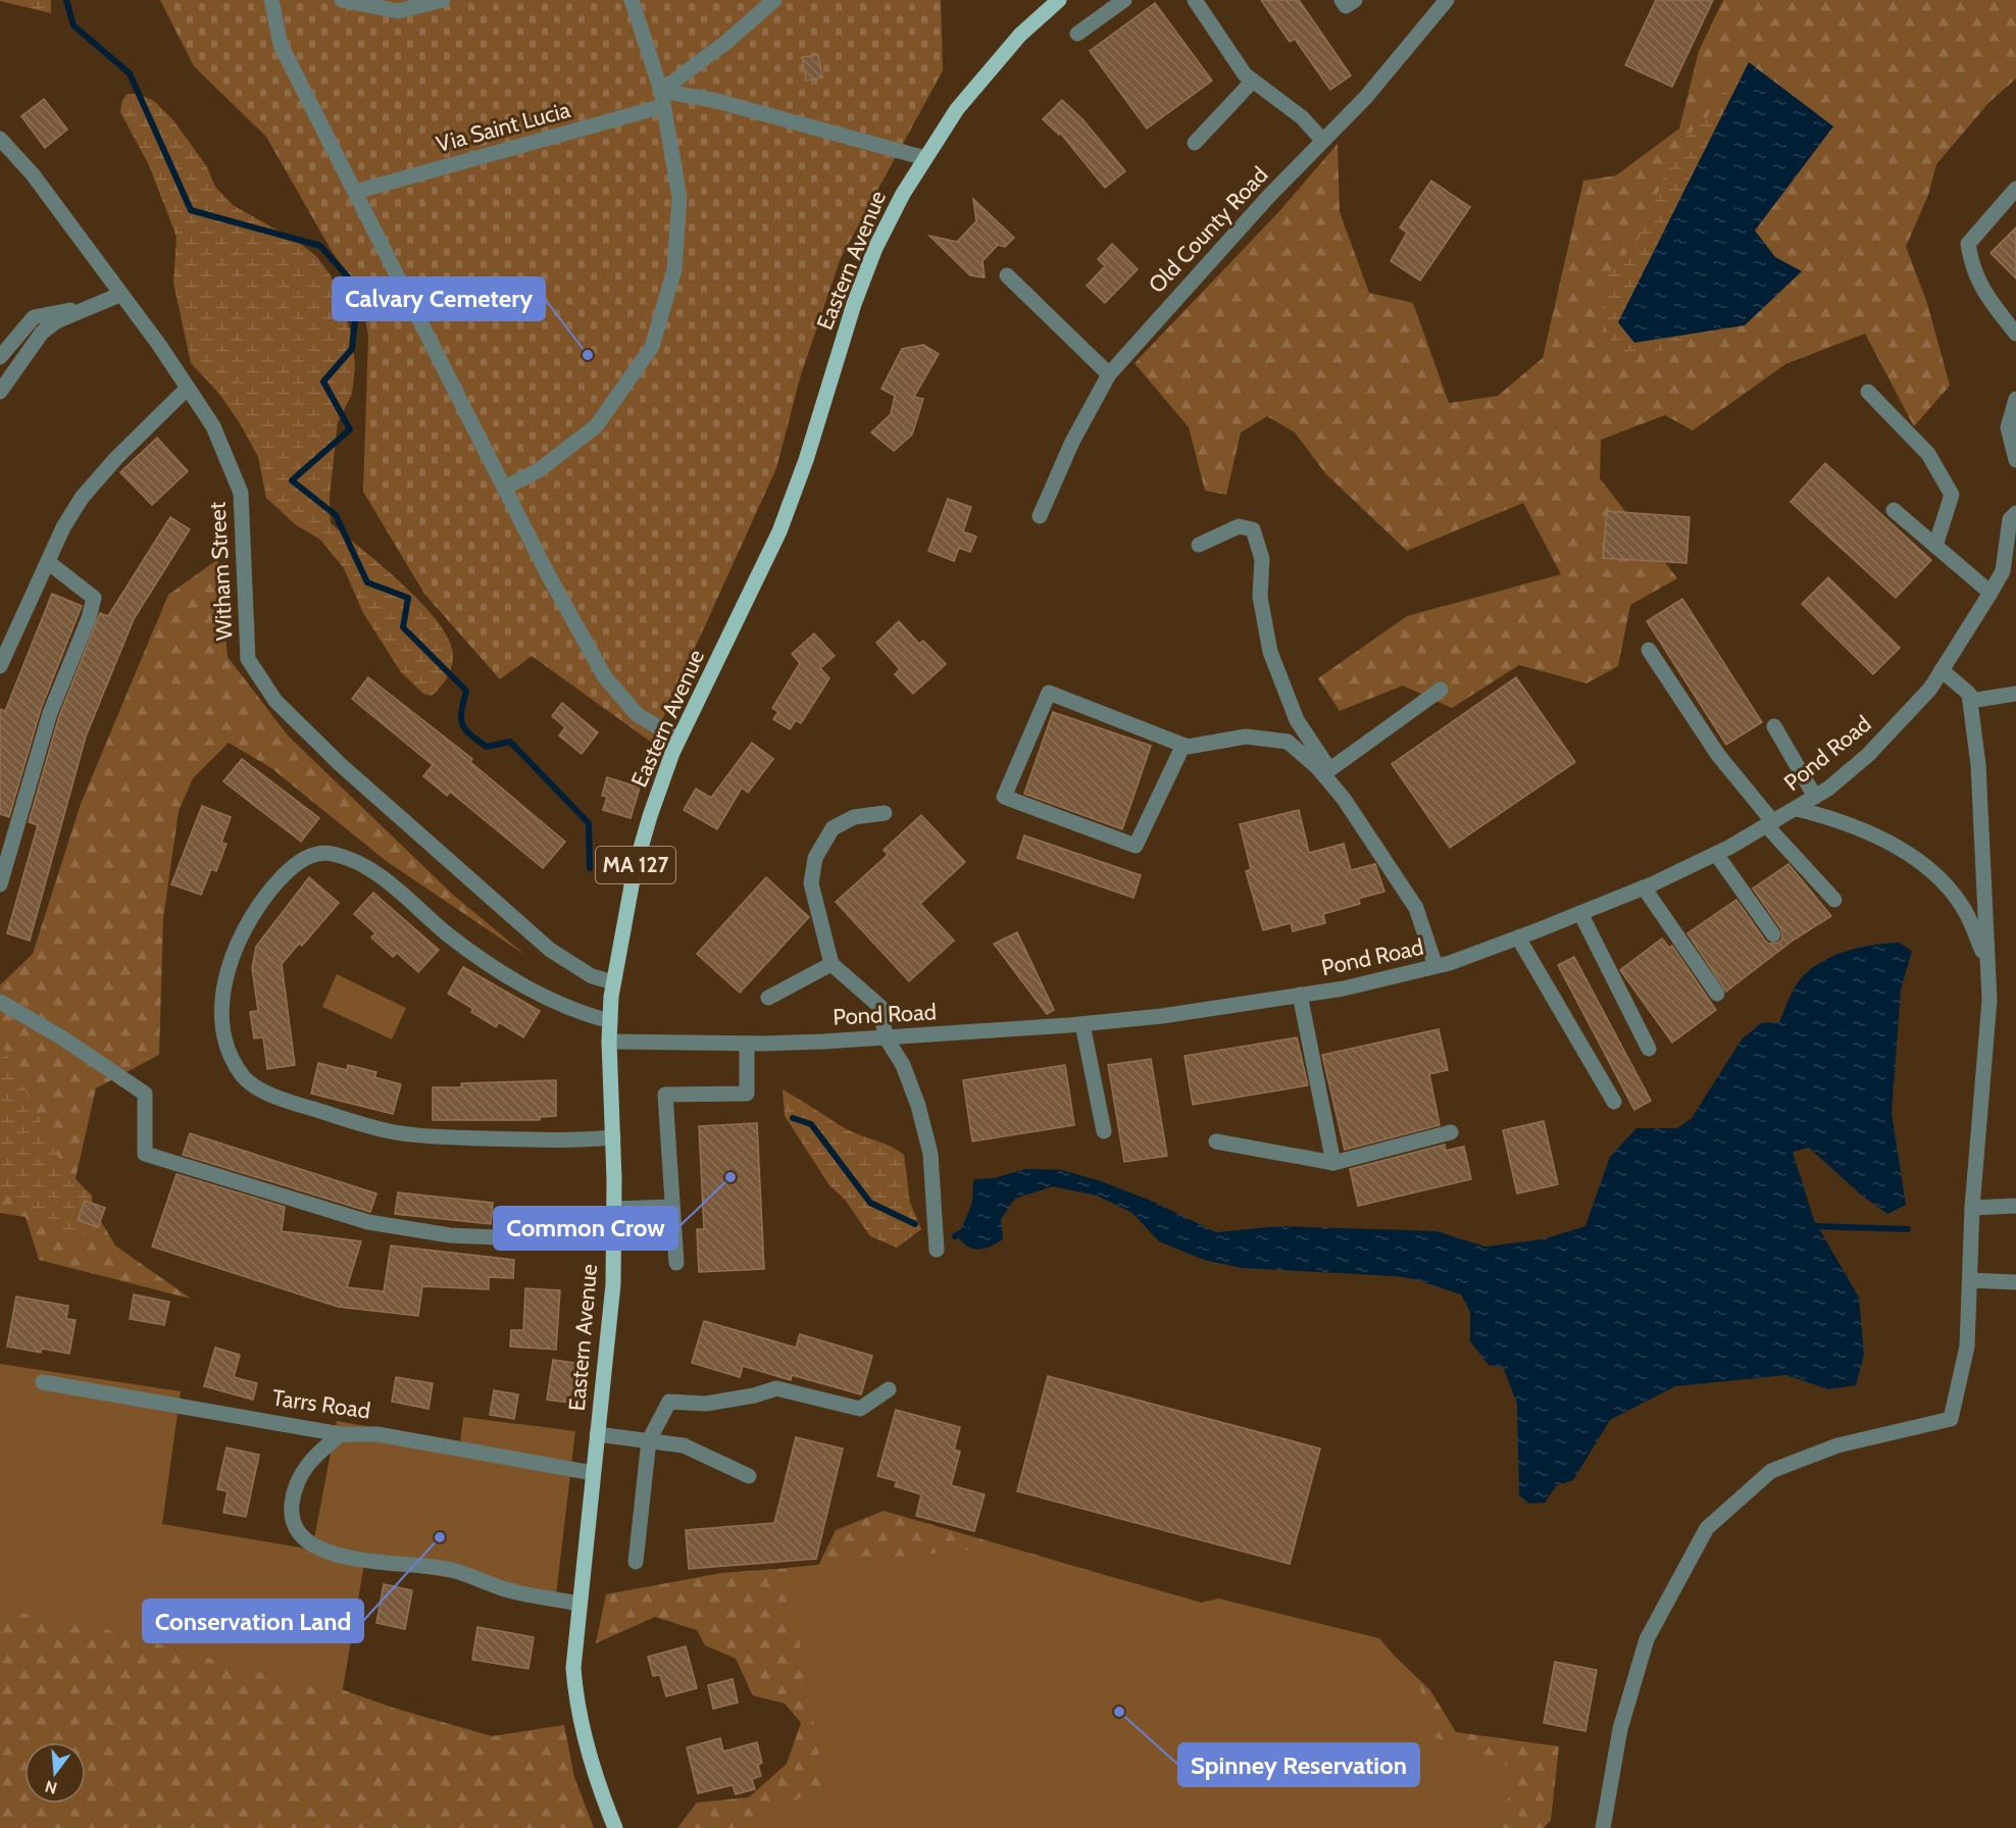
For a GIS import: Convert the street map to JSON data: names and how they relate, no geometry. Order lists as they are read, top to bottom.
{
  "streets": {
    "main road": ["Eastern Avenue", "MA 127"],
    "street": [
      "Via Saint Lucia",
      "Old County Road",
      "Witham Street",
      "Pond Road",
      "Tarrs Road"
    ]
  },
  "crossings": [
    ["Eastern Avenue", "Witham Street"],
    ["Eastern Avenue", "Pond Road"],
    ["Eastern Avenue", "Tarrs Road"]
  ],
  "places": [
    "Calvary Cemetery",
    "Common Crow",
    "Conservation Land",
    "Spinney Reservation"
  ],
  "north": "bottom"
}
